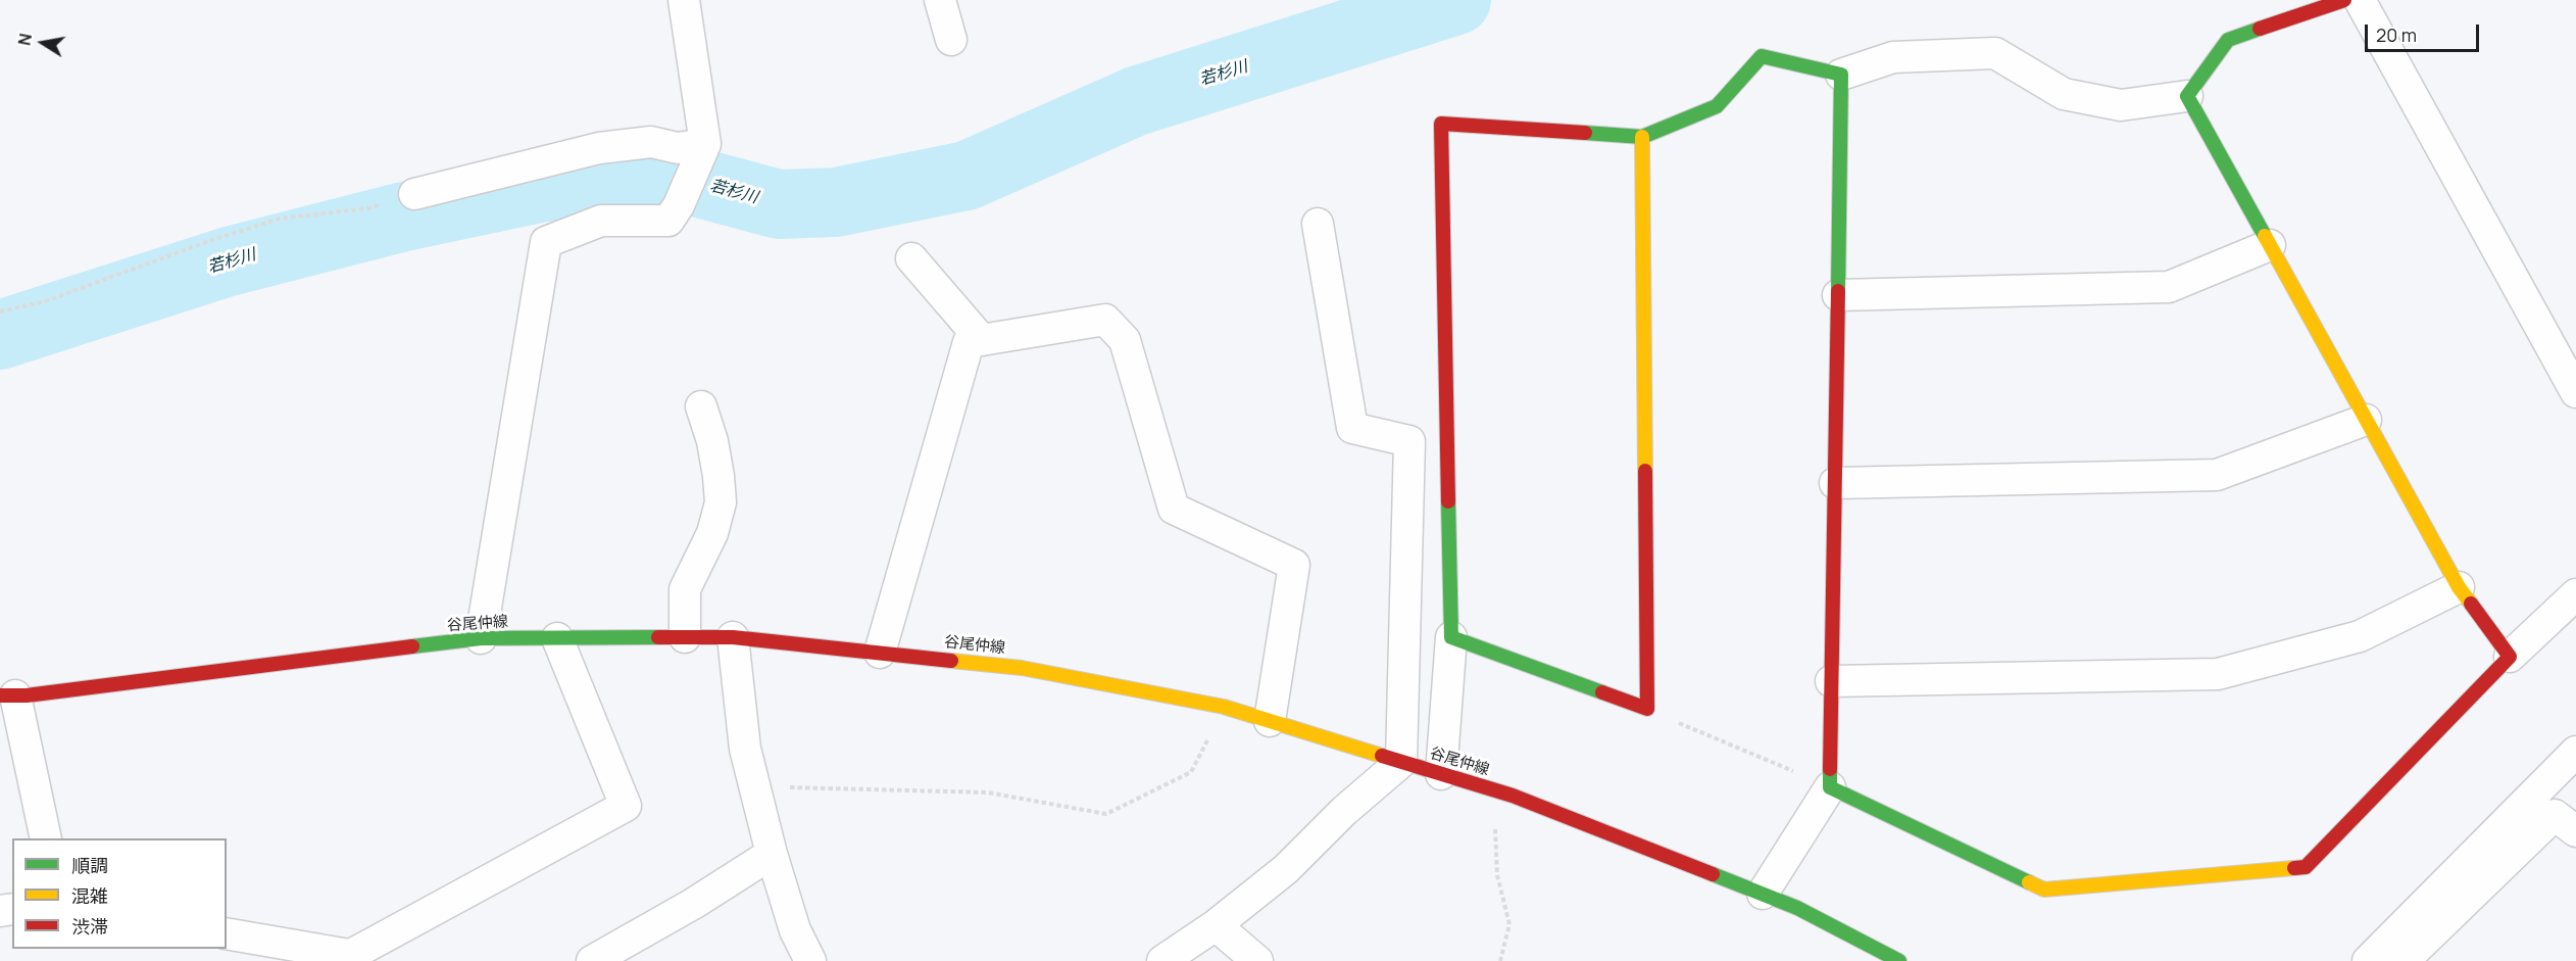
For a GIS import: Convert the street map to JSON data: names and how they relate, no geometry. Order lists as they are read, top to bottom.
{
  "streets": {
    "street": ["谷尾仲線"]
  },
  "water": ["若杉川"],
  "legend": ["順調", "混雑", "渋滞"],
  "scale_bar": "20 m",
  "north": "left"
}
